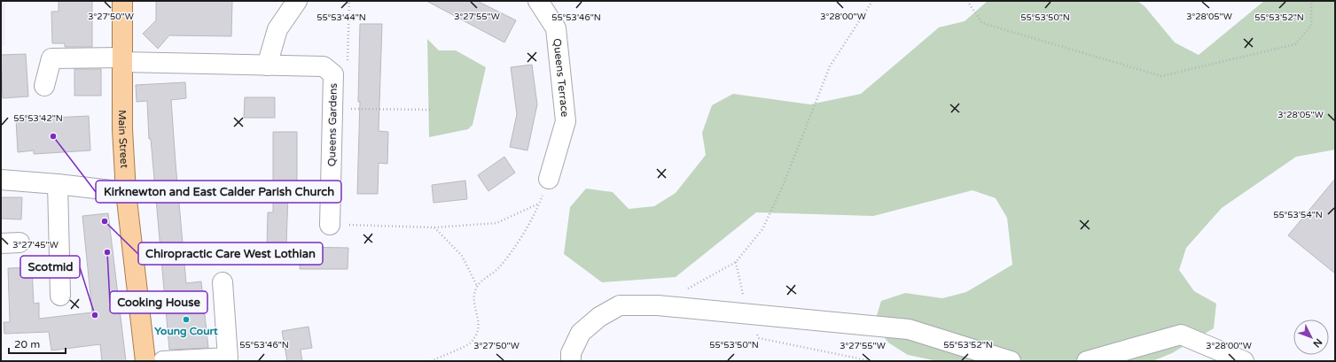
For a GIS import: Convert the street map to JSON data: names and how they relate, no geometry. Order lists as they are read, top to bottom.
{
  "streets": {
    "main road": ["Main Street"],
    "street": ["Queens Terrace", "Queens Gardens"]
  },
  "crossings": [
    ["Queens Gardens", "Main Street"]
  ],
  "places": [
    "Kirknewton and East Calder Parish Church",
    "Chiropractic Care West Lothian",
    "Cooking House",
    "Scotmid",
    "Young Court"
  ],
  "scale_bar": "20 m",
  "north": "bottom right",
  "coordinates": [
    "3°27'50\"W",
    "3°27'55\"W",
    "3°28'00\"W",
    "3°28'05\"W",
    "55°53'44\"N",
    "55°53'46\"N",
    "55°53'50\"N",
    "55°53'52\"N",
    "55°53'42\"N",
    "55°53'54\"N",
    "3°27'45\"W"
  ]
}
